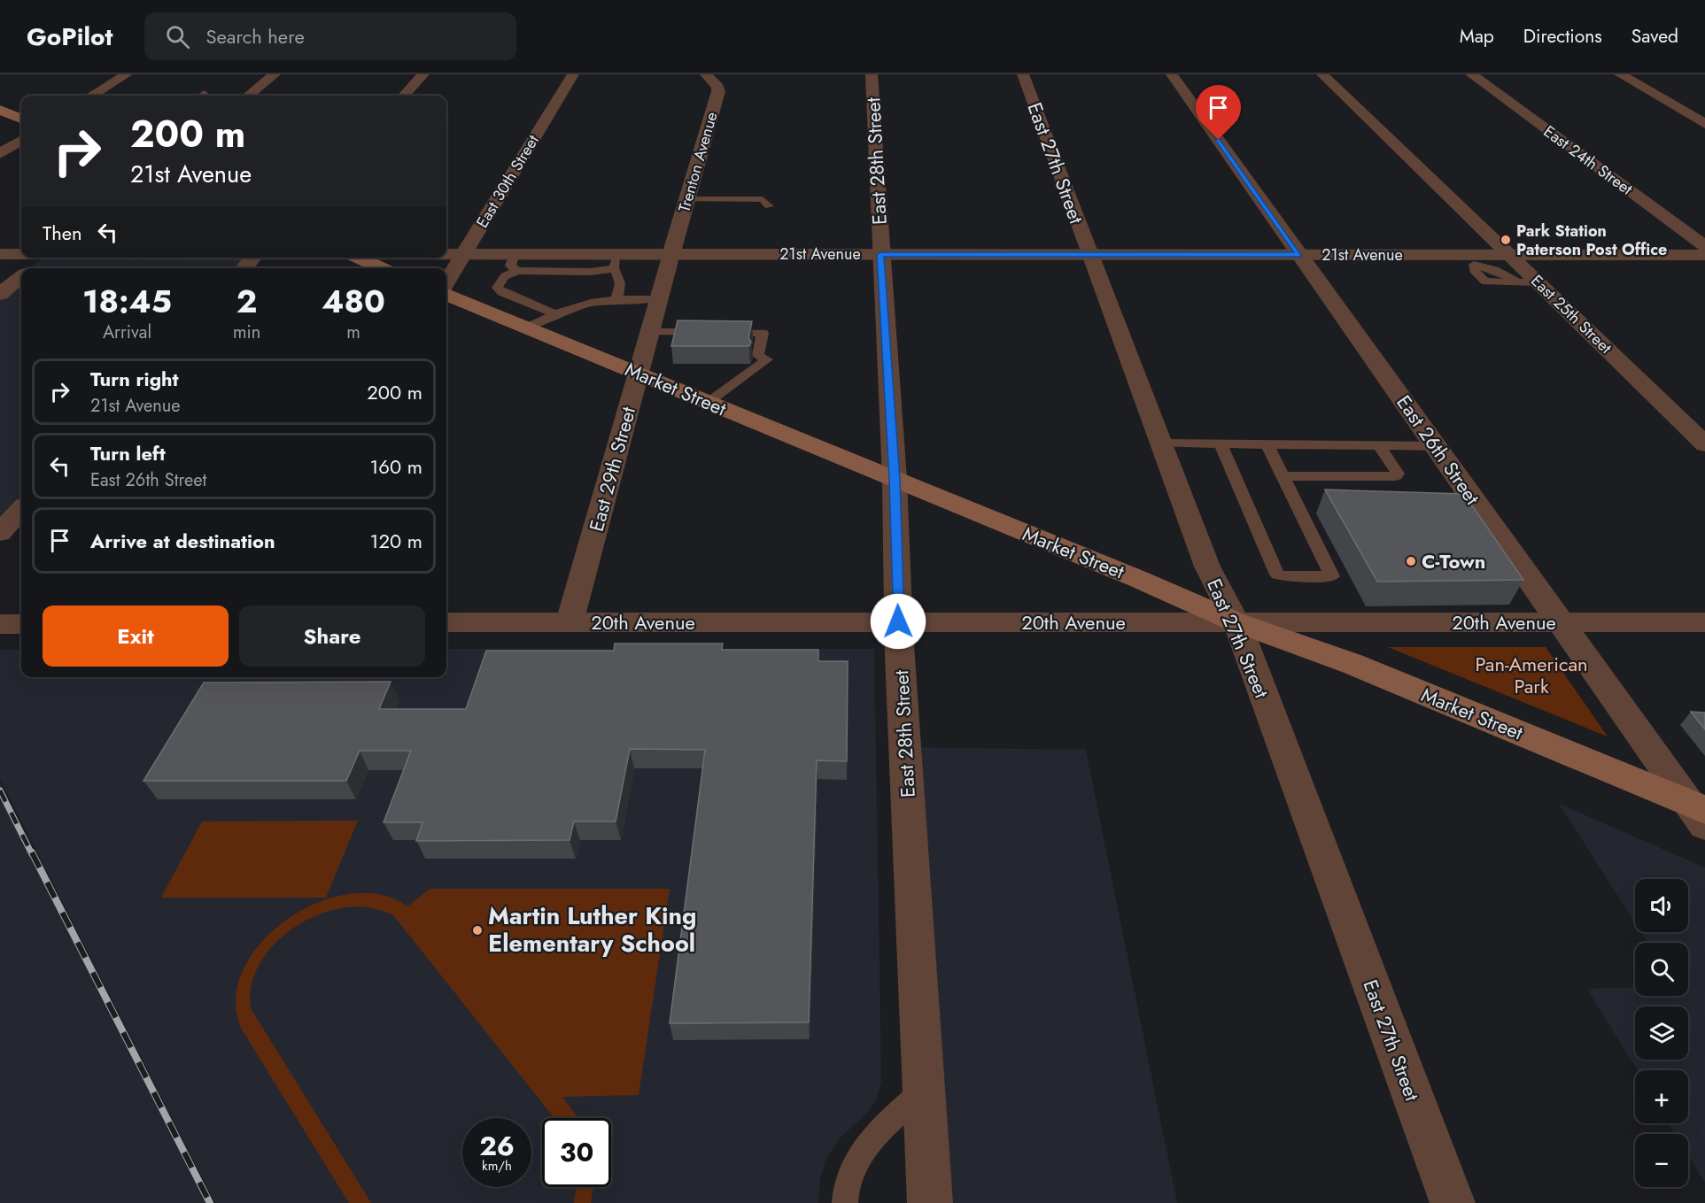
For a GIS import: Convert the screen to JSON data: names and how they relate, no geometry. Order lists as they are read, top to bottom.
{
  "streets": {
    "main road": ["Market Street"],
    "street": [
      "East 24th Street",
      "East 28th Street",
      "Trenton Avenue",
      "East 27th Street",
      "East 30th Street",
      "21st Avenue",
      "East 25th Street",
      "East 26th Street",
      "East 29th Street",
      "20th Avenue"
    ]
  },
  "crossings": [
    ["East 28th Street", "21st Avenue"],
    ["East 28th Street", "Market Street"],
    ["East 28th Street", "20th Avenue"],
    ["Trenton Avenue", "21st Avenue"],
    ["Trenton Avenue", "East 29th Street"],
    ["East 27th Street", "21st Avenue"],
    ["East 27th Street", "Market Street"],
    ["East 27th Street", "20th Avenue"],
    ["East 30th Street", "21st Avenue"],
    ["21st Avenue", "East 25th Street"],
    ["21st Avenue", "East 26th Street"],
    ["21st Avenue", "East 29th Street"],
    ["Market Street", "East 26th Street"],
    ["Market Street", "East 29th Street"],
    ["Market Street", "20th Avenue"],
    ["East 26th Street", "20th Avenue"],
    ["East 29th Street", "20th Avenue"]
  ],
  "parks": ["Pan-American Park"],
  "places": ["Park Station Paterson Post Office", "C-Town", "Martin Luther King Elementary School"],
  "page": {
    "header": "GoPilot",
    "search": "Search here",
    "nav": ["Map", "Directions", "Saved"],
    "turn": ["200 m", "21st Avenue"],
    "then": "Then",
    "eta": [
      "18:45",
      "Arrival",
      "2",
      "min",
      "480",
      "m"
    ],
    "list": [
      {
        "name": "Turn right",
        "note": "21st Avenue",
        "value": "200 m"
      },
      {
        "name": "Turn left",
        "note": "East 26th Street",
        "value": "160 m"
      },
      {
        "name": "Arrive at destination",
        "value": "120 m"
      }
    ],
    "buttons": ["Exit", "Share"],
    "map_buttons": ["+", "−"],
    "speed": "26 km/h",
    "limit": "30"
  }
}
